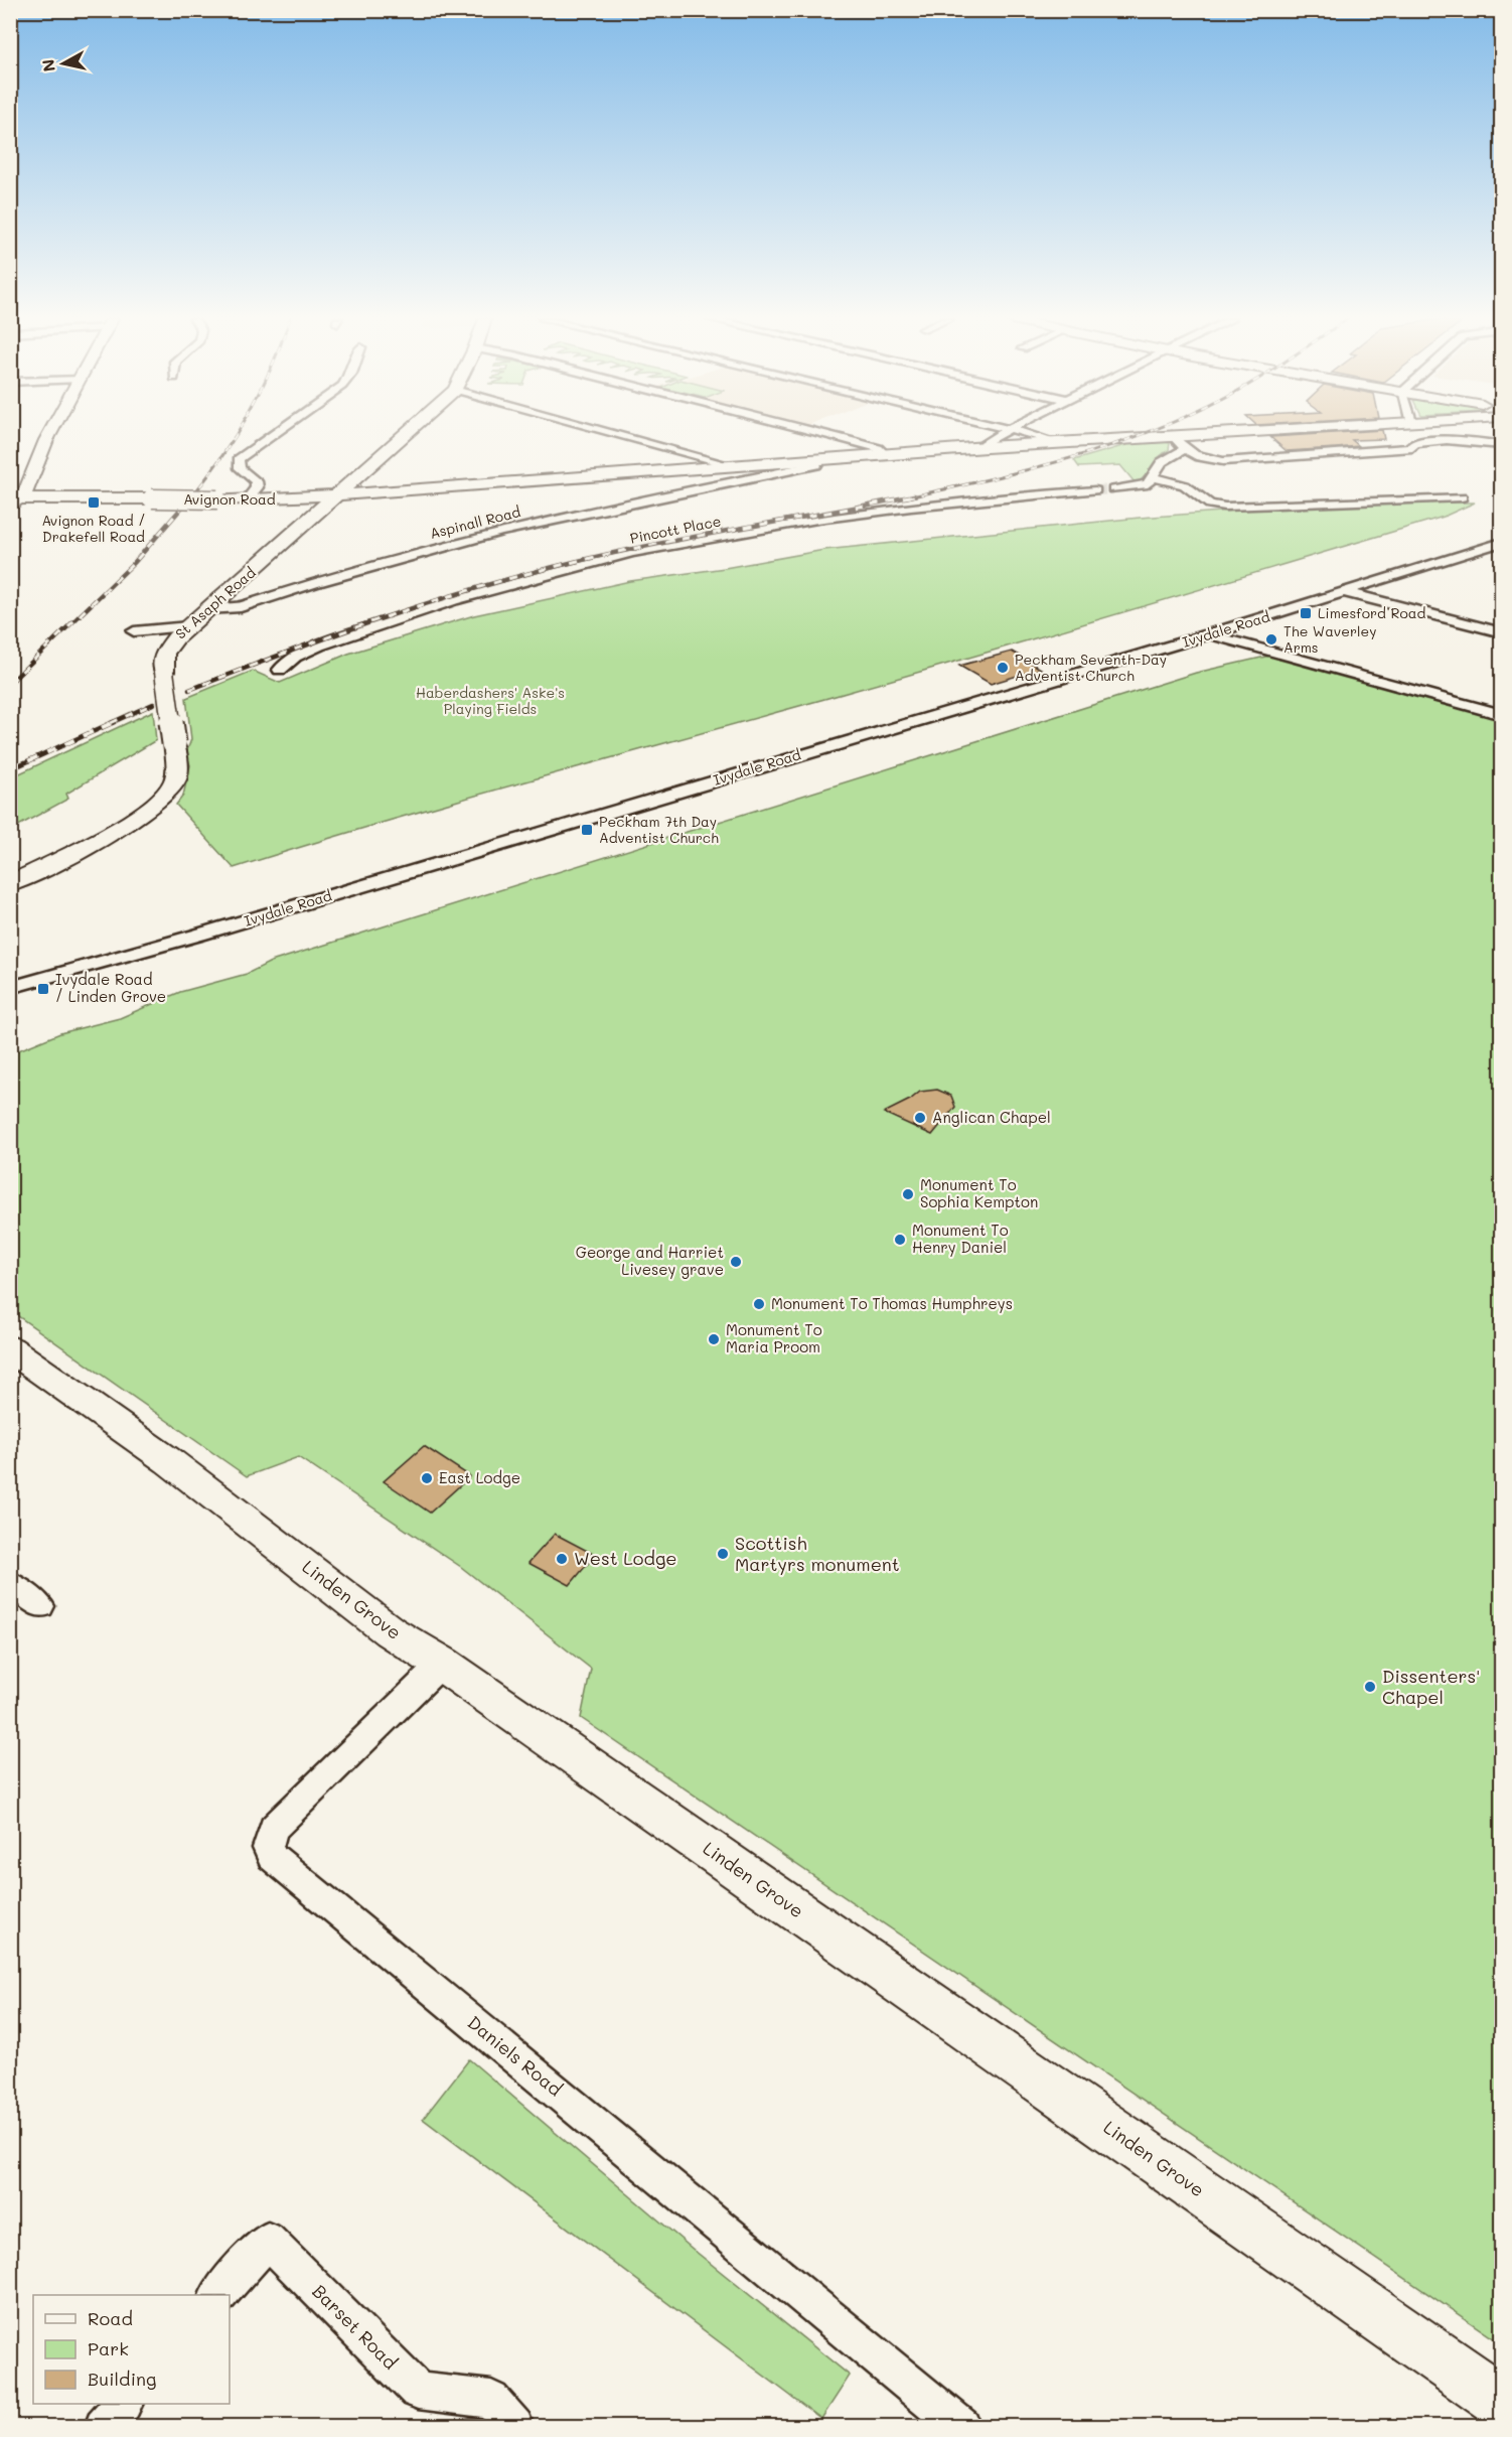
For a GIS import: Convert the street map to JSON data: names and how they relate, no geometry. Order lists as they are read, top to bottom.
{
  "streets": {
    "street": [
      "Avignon Road",
      "Aspinall Road",
      "Pincott Place",
      "St Asaph Road",
      "Ivydale Road",
      "Linden Grove",
      "Daniels Road",
      "Barset Road"
    ]
  },
  "crossings": [
    ["Avignon Road", "Aspinall Road"],
    ["Avignon Road", "St Asaph Road"],
    ["Aspinall Road", "St Asaph Road"],
    ["Linden Grove", "Daniels Road"]
  ],
  "parks": ["Haberdashers' Aske's Playing Fields"],
  "places": {
    "transit": [
      "Avignon Road / Drakefell Road",
      "Limesford Road",
      "Peckham 7th Day Adventist Church",
      "Ivydale Road / Linden Grove"
    ],
    "other": [
      "The Waverley Arms",
      "Peckham Seventh-Day Adventist Church",
      "Anglican Chapel",
      "Monument To Sophia Kempton",
      "Monument To Henry Daniel",
      "George and Harriet Livesey grave",
      "Monument To Thomas Humphreys",
      "Monument To Maria Proom",
      "East Lodge",
      "Scottish Martyrs monument",
      "West Lodge",
      "Dissenters' Chapel"
    ]
  },
  "legend": ["Road", "Park", "Building"],
  "north": "left"
}
